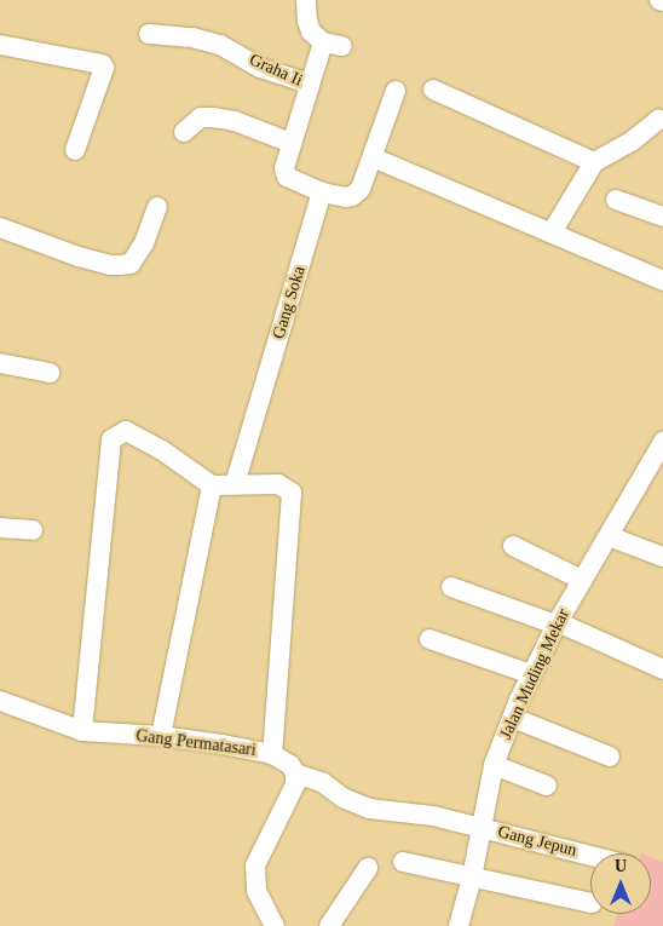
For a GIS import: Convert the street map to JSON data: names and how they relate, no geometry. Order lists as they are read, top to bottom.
{
  "streets": {
    "street": [
      "Graha Ii",
      "Gang Soka",
      "Jalan Muding Mekar",
      "Gang Permatasari",
      "Gang Jepun"
    ]
  },
  "crossings": [
    ["Graha Ii", "Gang Soka"],
    ["Jalan Muding Mekar", "Gang Jepun"],
    ["Gang Permatasari", "Gang Jepun"]
  ],
  "north": "top"
}
